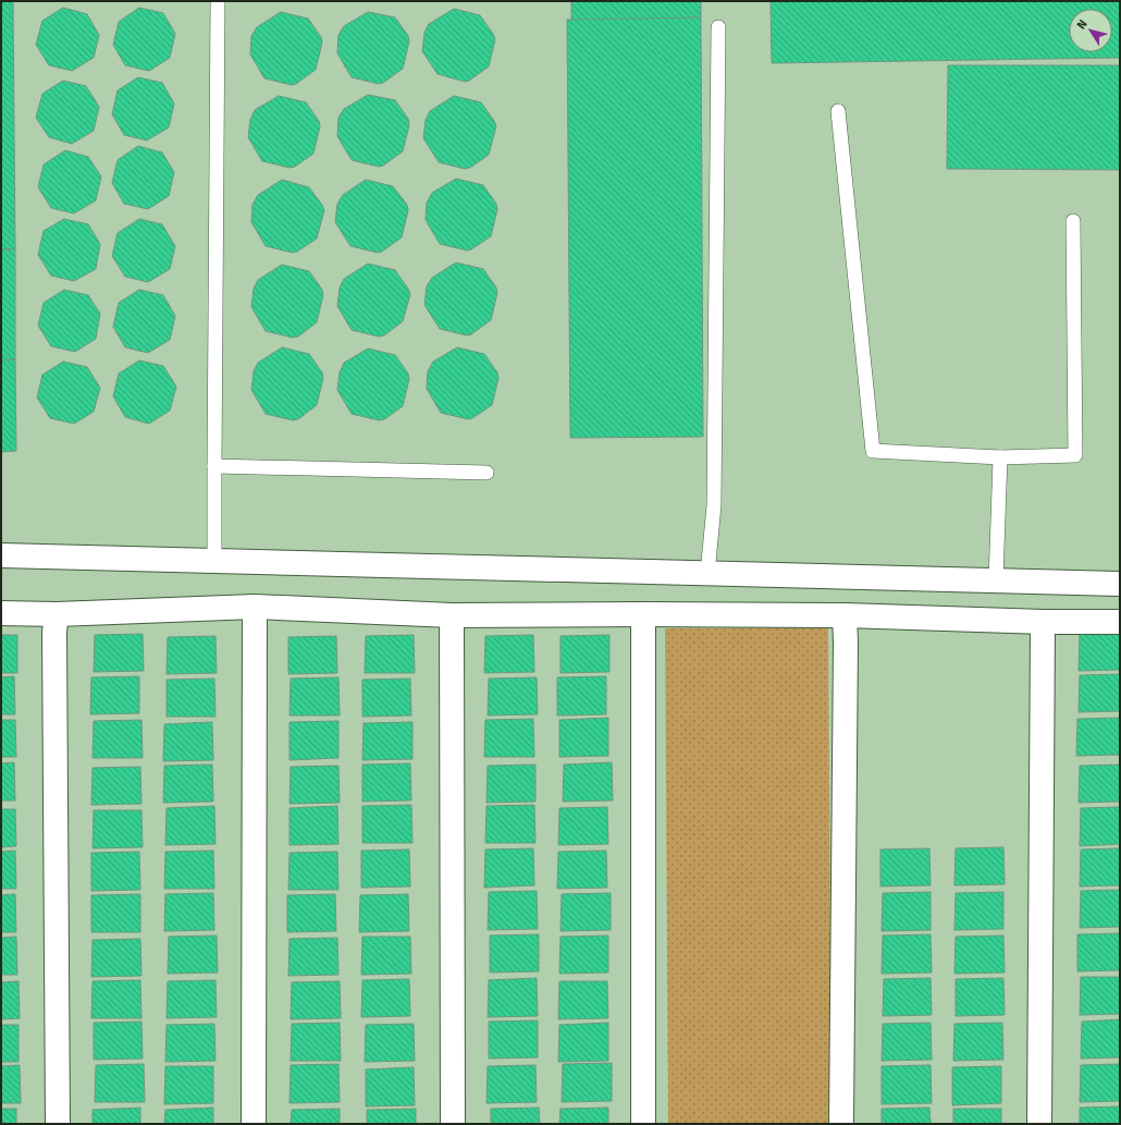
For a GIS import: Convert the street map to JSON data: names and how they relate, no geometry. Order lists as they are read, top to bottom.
{
  "north": "top left"
}
